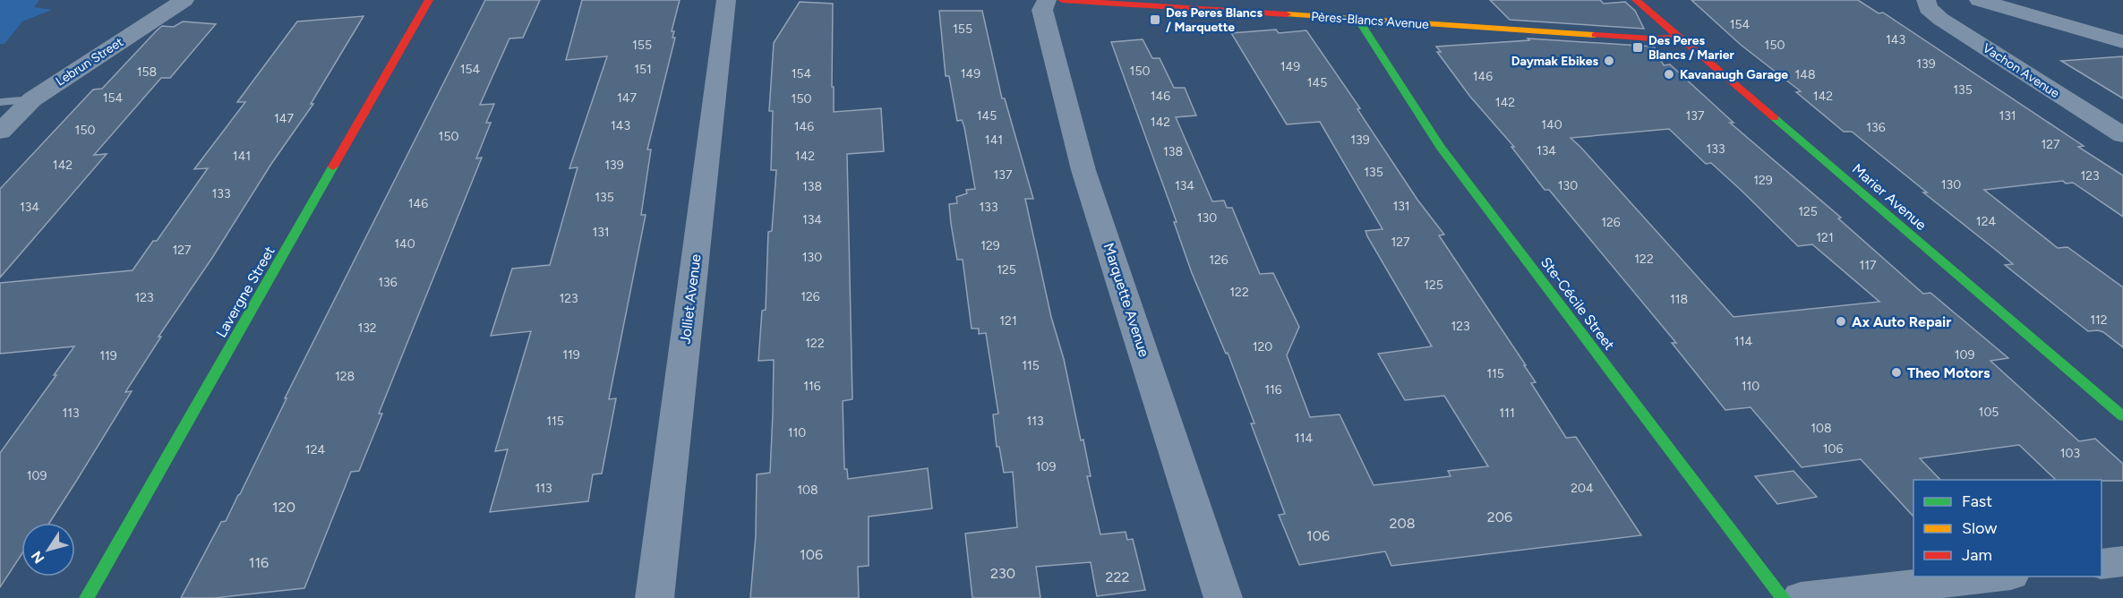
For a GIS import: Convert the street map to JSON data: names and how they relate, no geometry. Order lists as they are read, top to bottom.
{
  "streets": {
    "street": [
      "Pères-Blancs Avenue",
      "Lebrun Street",
      "Vachon Avenue",
      "Marier Avenue",
      "Lavergne Street",
      "Jolliet Avenue",
      "Marquette Avenue",
      "Ste-Cécile Street"
    ]
  },
  "crossings": [
    ["Pères-Blancs Avenue", "Marier Avenue"],
    ["Pères-Blancs Avenue", "Ste-Cécile Street"]
  ],
  "places": {
    "transit": ["Des Peres Blancs / Marquette", "Des Peres Blancs / Marier"],
    "other": [
      "Daymak Ebikes",
      "Kavanaugh Garage",
      "Ax Auto Repair",
      "Theo Motors"
    ]
  },
  "house_numbers": [
    "154",
    "155",
    "143",
    "155",
    "150",
    "139",
    "149",
    "154",
    "151",
    "150",
    "158",
    "154",
    "149",
    "148",
    "146",
    "145",
    "135",
    "146",
    "142",
    "154",
    "147",
    "150",
    "142",
    "145",
    "137",
    "131",
    "147",
    "142",
    "140",
    "143",
    "146",
    "136",
    "150",
    "150",
    "141",
    "139",
    "127",
    "133",
    "134",
    "138",
    "141",
    "142",
    "142",
    "139",
    "135",
    "137",
    "123",
    "129",
    "130",
    "134",
    "130",
    "138",
    "133",
    "135",
    "146",
    "131",
    "134",
    "133",
    "125",
    "130",
    "134",
    "124",
    "126",
    "131",
    "121",
    "127",
    "140",
    "129",
    "127",
    "130",
    "122",
    "126",
    "117",
    "125",
    "136",
    "125",
    "122",
    "126",
    "123",
    "123",
    "118",
    "112",
    "121",
    "123",
    "132",
    "114",
    "122",
    "120",
    "119",
    "109",
    "119",
    "115",
    "115",
    "128",
    "116",
    "110",
    "116",
    "105",
    "113",
    "111",
    "115",
    "113",
    "108",
    "110",
    "114",
    "106",
    "124",
    "103",
    "109",
    "109",
    "113",
    "204",
    "108",
    "120",
    "206",
    "208",
    "106",
    "106",
    "116",
    "230",
    "222"
  ],
  "legend": ["Fast", "Slow", "Jam"],
  "north": "bottom left"
}
